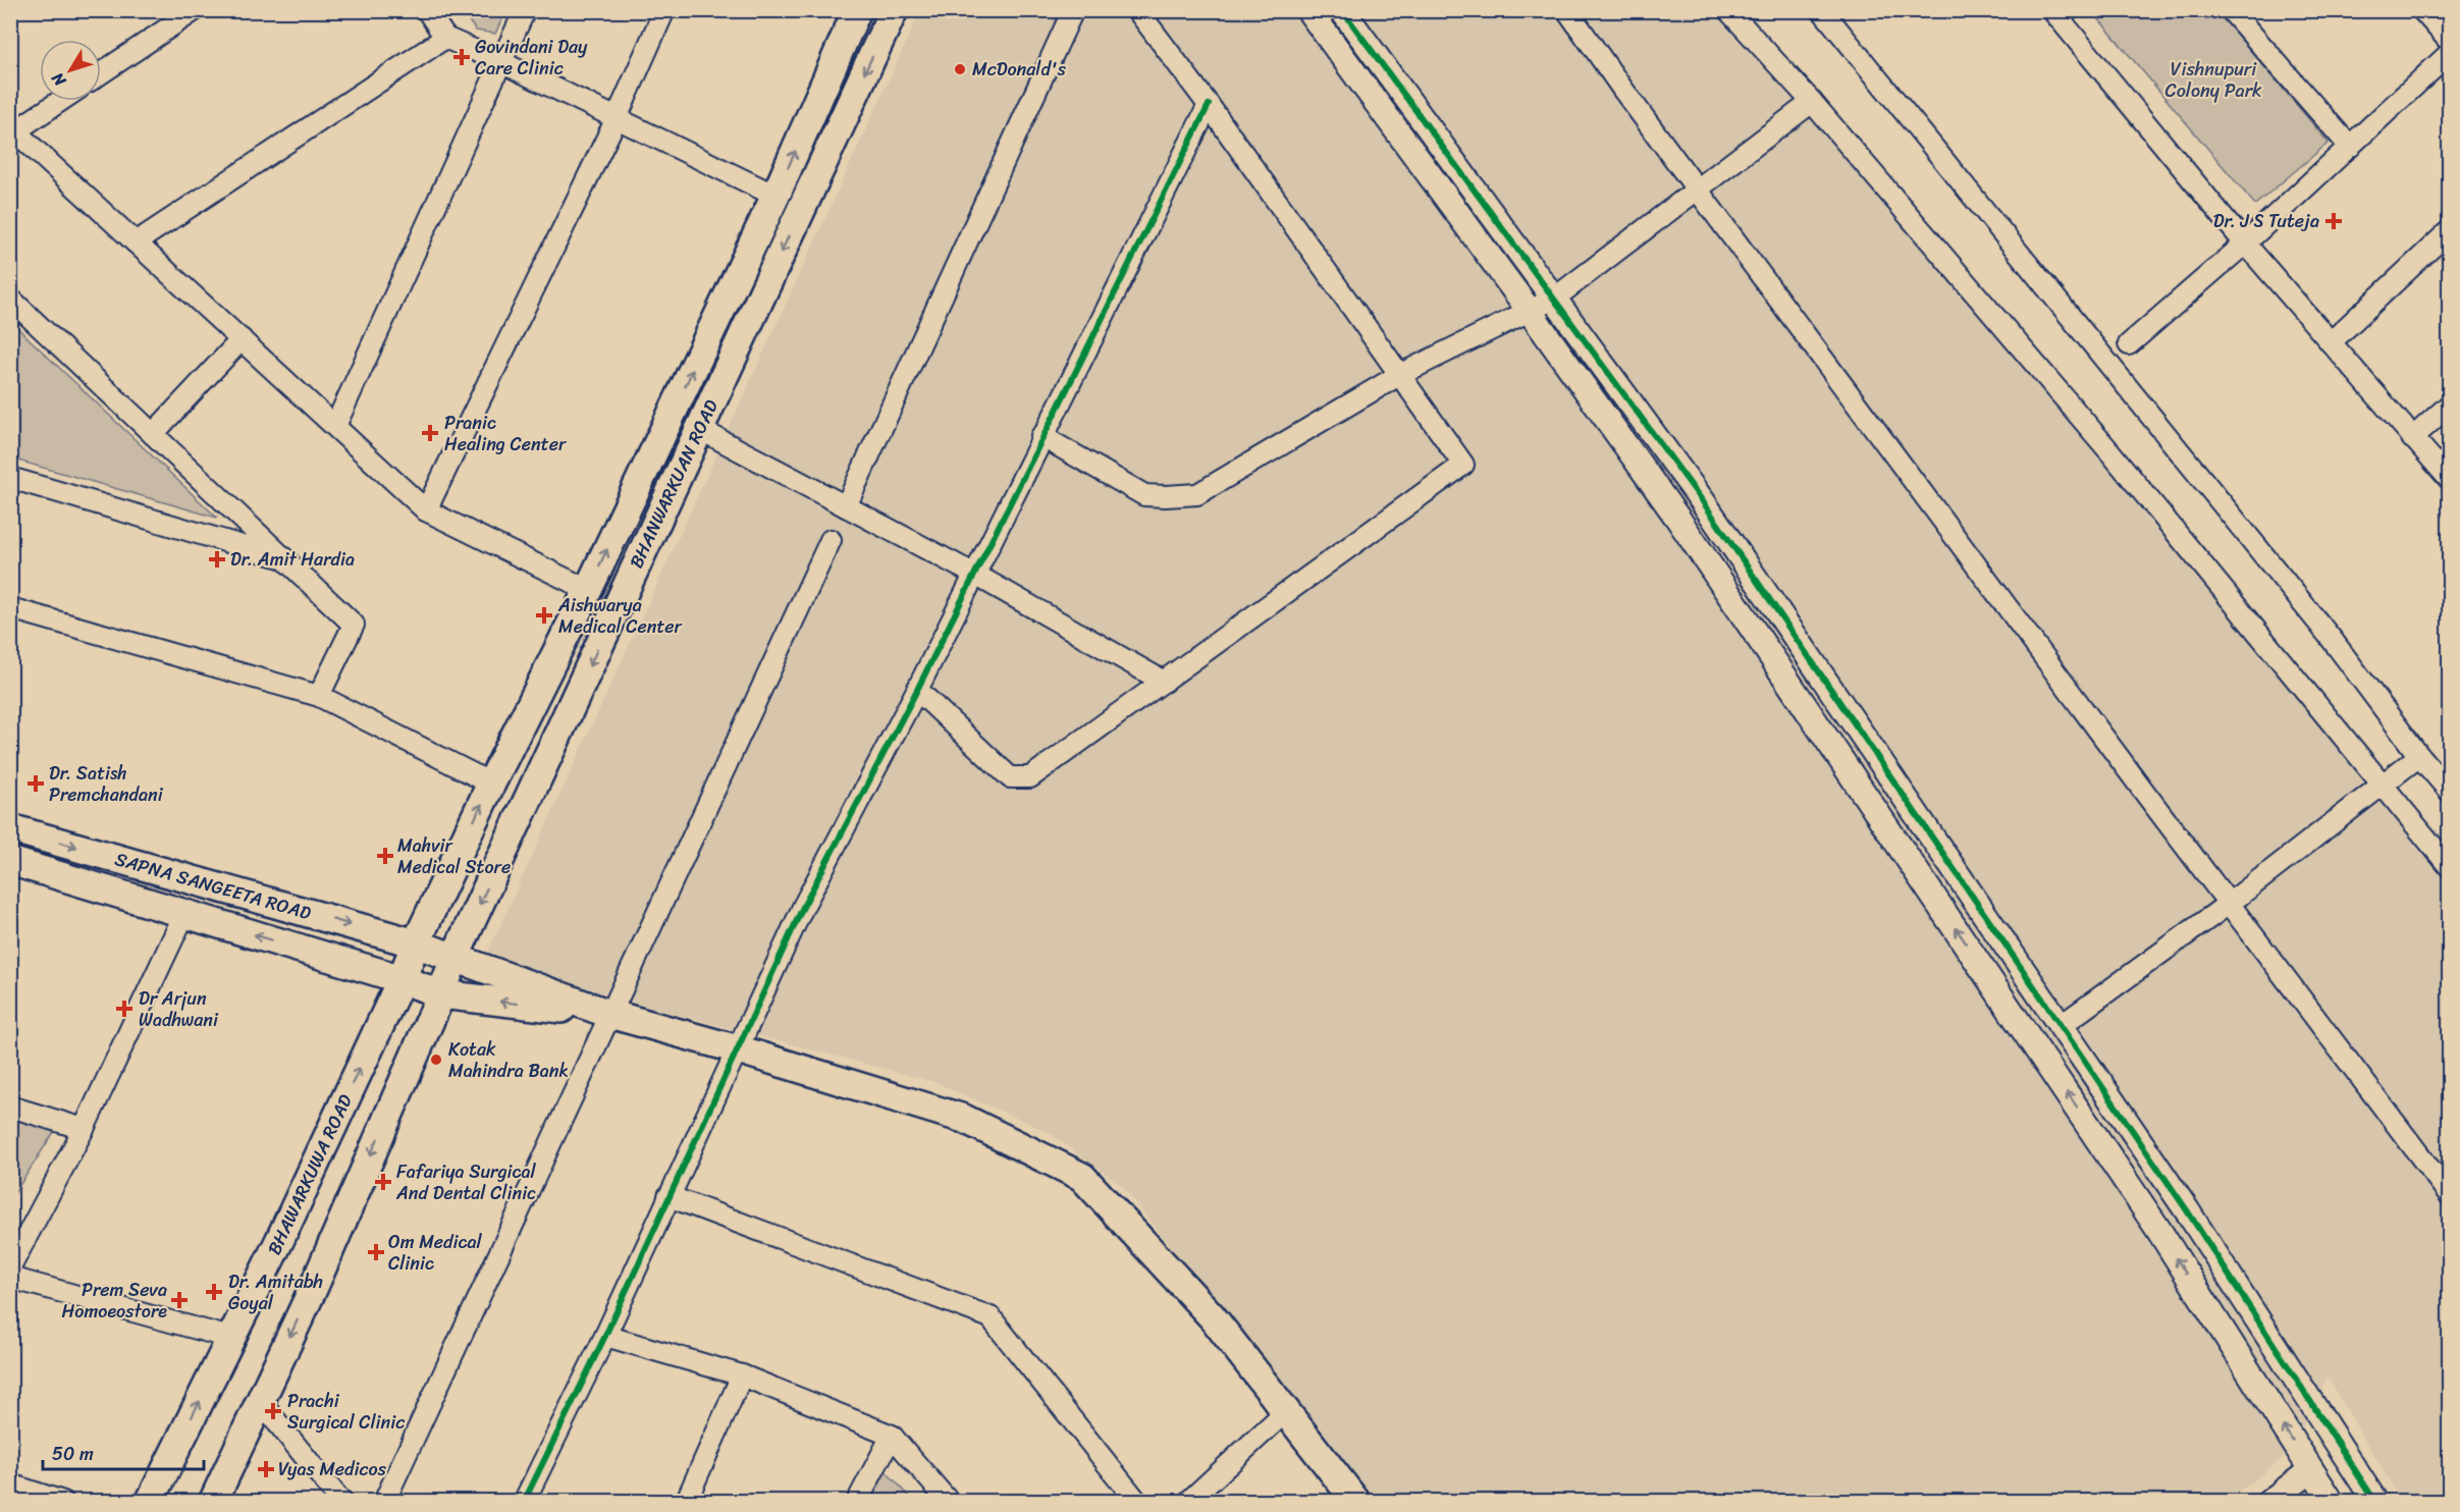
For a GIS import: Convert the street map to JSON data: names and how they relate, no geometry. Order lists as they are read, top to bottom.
{
  "streets": {
    "main road": ["BHANWARKUAN ROAD", "SAPNA SANGEETA ROAD", "BHAWARKUWA ROAD"]
  },
  "crossings": [
    ["BHANWARKUAN ROAD", "SAPNA SANGEETA ROAD"],
    ["BHANWARKUAN ROAD", "BHAWARKUWA ROAD"],
    ["SAPNA SANGEETA ROAD", "BHAWARKUWA ROAD"]
  ],
  "parks": ["Vishnupuri Colony Park"],
  "places": {
    "health": [
      "Govindani Day Care Clinic",
      "Dr. J S Tuteja",
      "Pranic Healing Center",
      "Dr. Amit Hardia",
      "Aishwarya Medical Center",
      "Dr. Satish Premchandani",
      "Mahvir Medical Store",
      "Dr Arjun Wadhwani",
      "Fafariya Surgical And Dental Clinic",
      "Om Medical Clinic",
      "Dr. Amitabh Goyal",
      "Prem Seva Homoeostore",
      "Prachi Surgical Clinic",
      "Vyas Medicos"
    ],
    "other": ["McDonald's", "Kotak Mahindra Bank"]
  },
  "scale_bar": "50 m",
  "north": "bottom left"
}
